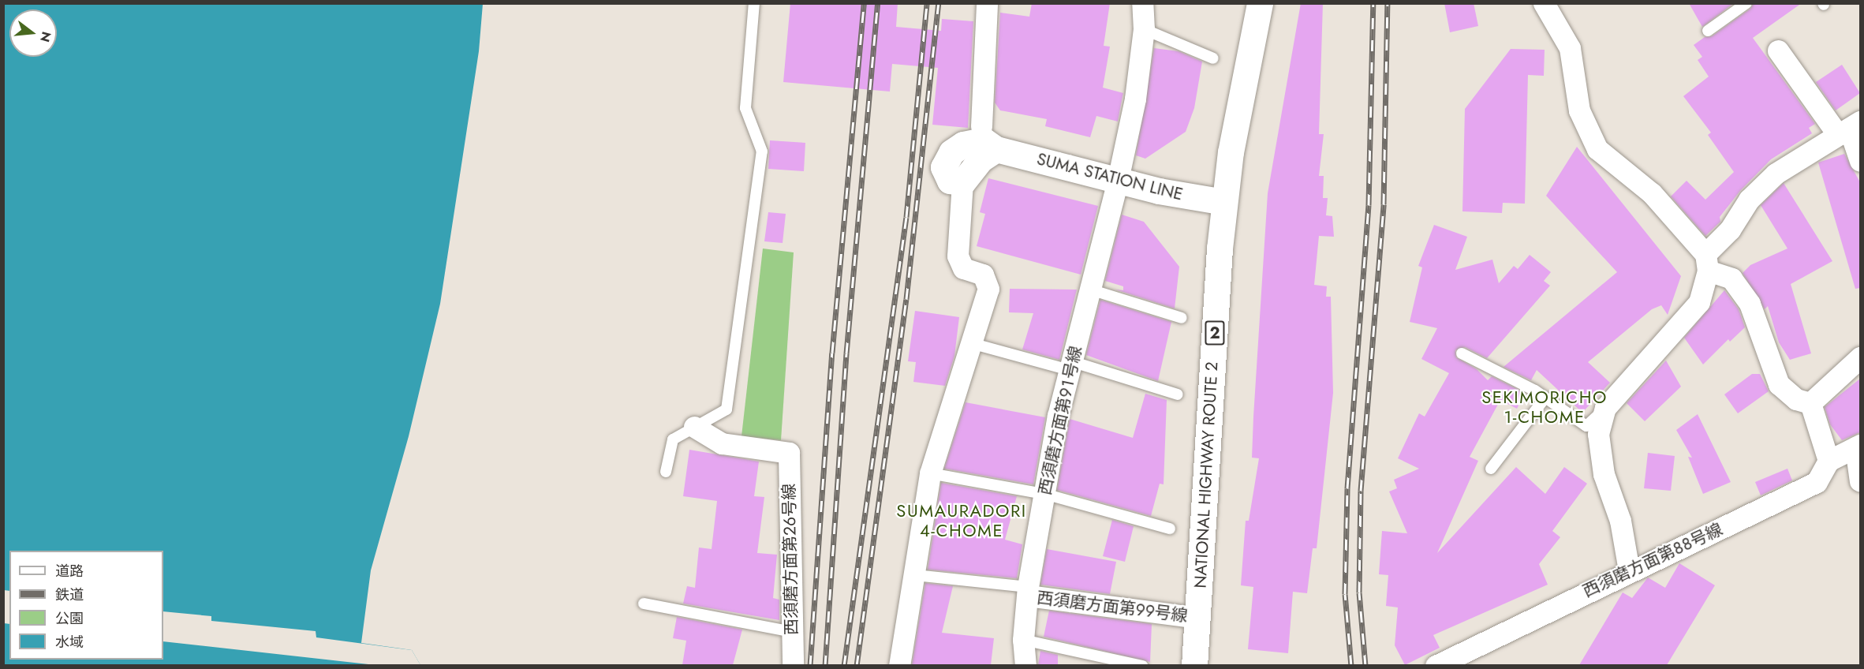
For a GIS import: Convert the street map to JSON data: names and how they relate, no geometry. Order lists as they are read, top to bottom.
{
  "streets": {
    "main road": ["SUMA STATION LINE", "2", "NATIONAL HIGHWAY ROUTE 2"],
    "street": [
      "西須磨方面第９１号線",
      "西須磨方面第２６号線",
      "西須磨方面第８８号線",
      "西須磨方面第９９号線"
    ]
  },
  "crossings": [
    ["SUMA STATION LINE", "西須磨方面第９１号線"],
    ["SUMA STATION LINE", "NATIONAL HIGHWAY ROUTE 2"],
    ["西須磨方面第９１号線", "西須磨方面第９９号線"],
    ["NATIONAL HIGHWAY ROUTE 2", "西須磨方面第９９号線"]
  ],
  "districts": ["SEKIMORICHO 1-CHOME", "SUMAURADORI 4-CHOME"],
  "legend": [
    "道路",
    "鉄道",
    "公園",
    "水域"
  ],
  "north": "right"
}
